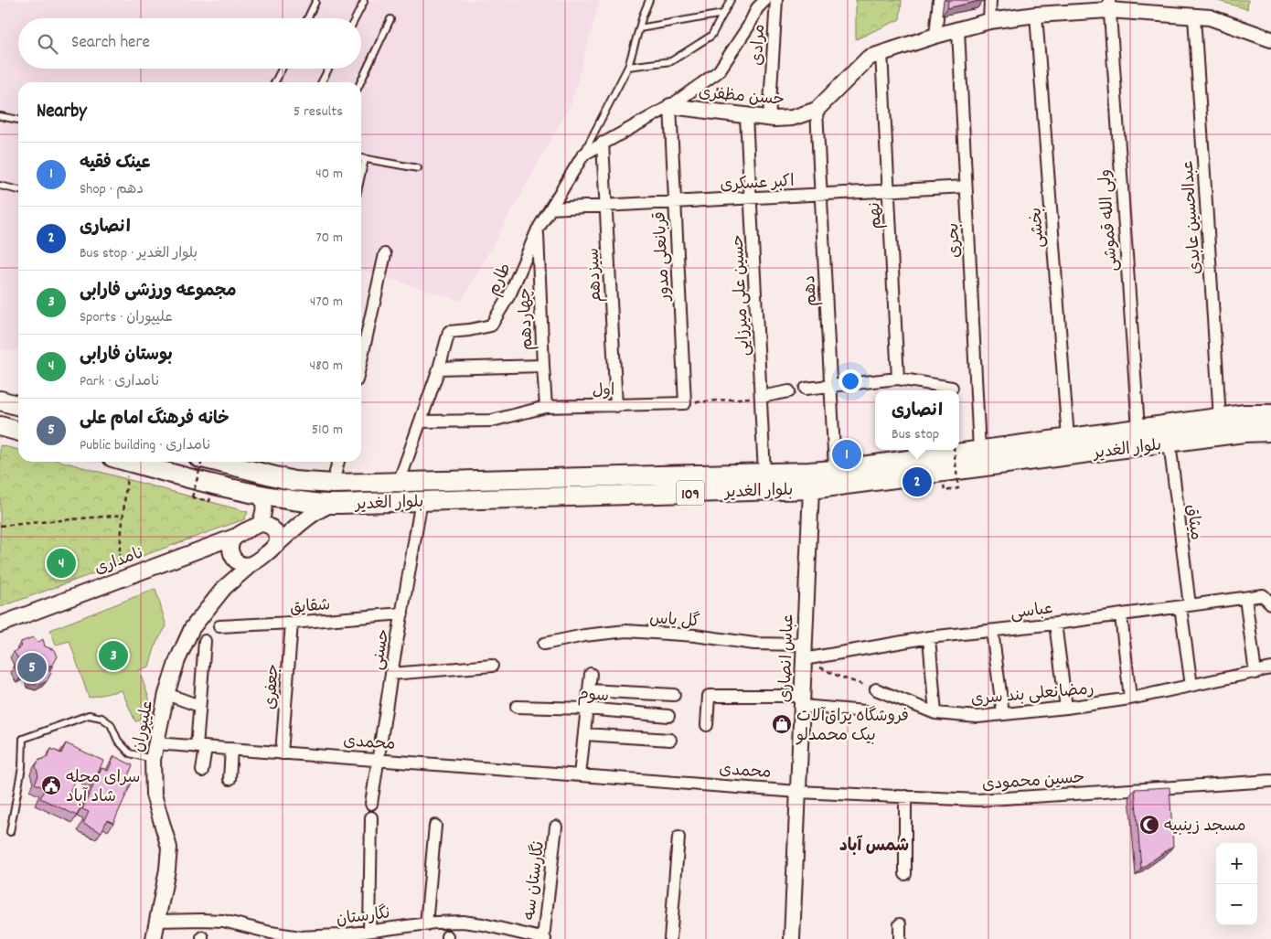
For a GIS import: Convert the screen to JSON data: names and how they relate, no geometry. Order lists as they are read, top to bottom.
{
  "streets": {
    "main road": ["بلوار الغدیر", "109"],
    "street": [
      "مرادی",
      "حسن مظفری",
      "اکبر عسکری",
      "نهم",
      "عبدالحسین عابدی",
      "ولی الله قموشی",
      "بخشی",
      "بحری",
      "قربانعلی مدور",
      "سیزدهم",
      "طارم",
      "دهم",
      "حسین علی میرزایی",
      "چهاردهم",
      "اول",
      "میثاق",
      "نامداری",
      "شقایق",
      "عباسی",
      "گل یاس",
      "حسنی",
      "عباس انصاری",
      "جعفری",
      "رمضانعلی بند سری",
      "سوم",
      "علیپوران",
      "محمدی",
      "حسین محمودی",
      "نگارستان سه",
      "نگارستان"
    ]
  },
  "crossings": [
    ["مرادی", "حسن مظفری"],
    ["حسن مظفری", "نهم"],
    ["حسن مظفری", "عبدالحسین عابدی"],
    ["حسن مظفری", "ولی الله قموشی"],
    ["حسن مظفری", "بخشی"],
    ["حسن مظفری", "بحری"],
    ["حسن مظفری", "قربانعلی مدور"],
    ["حسن مظفری", "طارم"],
    ["حسن مظفری", "دهم"],
    ["حسن مظفری", "حسین علی میرزایی"],
    ["اکبر عسکری", "نهم"],
    ["اکبر عسکری", "بحری"],
    ["اکبر عسکری", "قربانعلی مدور"],
    ["اکبر عسکری", "سیزدهم"],
    ["اکبر عسکری", "طارم"],
    ["اکبر عسکری", "دهم"],
    ["اکبر عسکری", "حسین علی میرزایی"],
    ["عبدالحسین عابدی", "بلوار الغدیر"],
    ["ولی الله قموشی", "بلوار الغدیر"],
    ["بخشی", "بلوار الغدیر"],
    ["بحری", "بلوار الغدیر"],
    ["قربانعلی مدور", "طارم"],
    ["قربانعلی مدور", "اول"],
    ["سیزدهم", "طارم"],
    ["سیزدهم", "اول"],
    ["طارم", "چهاردهم"],
    ["طارم", "اول"],
    ["طارم", "بلوار الغدیر"],
    ["دهم", "بلوار الغدیر"],
    ["حسین علی میرزایی", "بلوار الغدیر"],
    ["چهاردهم", "اول"],
    ["بلوار الغدیر", "میثاق"],
    ["بلوار الغدیر", "حسنی"],
    ["بلوار الغدیر", "عباس انصاری"],
    ["میثاق", "عباسی"],
    ["میثاق", "رمضانعلی بند سری"],
    ["شقایق", "حسنی"],
    ["شقایق", "جعفری"],
    ["عباسی", "عباس انصاری"],
    ["گل یاس", "عباس انصاری"],
    ["حسنی", "محمدی"],
    ["عباس انصاری", "محمدی"],
    ["عباس انصاری", "حسین محمودی"],
    ["جعفری", "محمدی"],
    ["علیپوران", "محمدی"],
    ["علیپوران", "نگارستان"],
    ["محمدی", "حسین محمودی"],
    ["نگارستان سه", "نگارستان"]
  ],
  "districts": ["شمس آباد"],
  "places": {
    "shop": ["فروشگاه یراق‌آلات بیک محمدلو"],
    "public building": ["سرای محله شاد آباد"],
    "mosque": ["مسجد زینبیه"]
  },
  "page": {
    "search": "Search here",
    "heading": ["Nearby", "5 results"],
    "list": [
      {
        "mark": "1",
        "name": "عینک فقیه",
        "note": "Shop · دهم",
        "value": "40 m"
      },
      {
        "mark": "2",
        "name": "انصاری",
        "note": "Bus stop · بلوار الغدیر",
        "value": "70 m"
      },
      {
        "mark": "3",
        "name": "مجموعه ورزشی فارابی",
        "note": "Sports · علیپوران",
        "value": "470 m"
      },
      {
        "mark": "4",
        "name": "بوستان فارابی",
        "note": "Park · نامداری",
        "value": "480 m"
      },
      {
        "mark": "5",
        "name": "خانه فرهنگ امام علی",
        "note": "Public building · نامداری",
        "value": "510 m"
      }
    ],
    "popup": ["انصاری", "Bus stop"],
    "pins": [
      "1",
      "2",
      "4",
      "3",
      "5"
    ],
    "map_buttons": ["+", "−"]
  }
}
